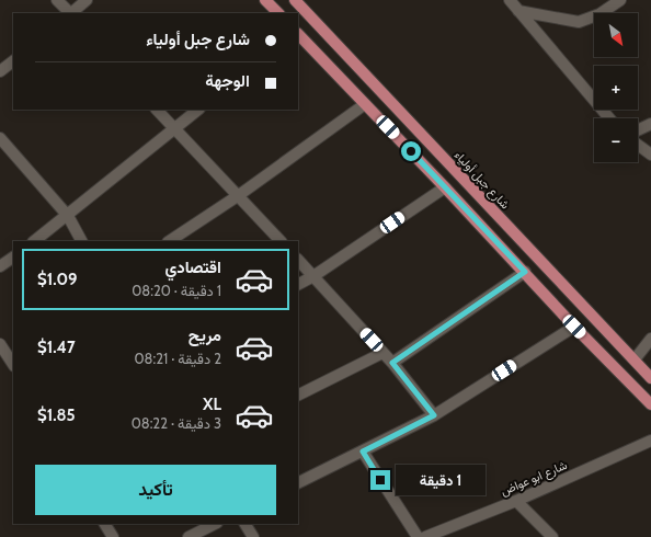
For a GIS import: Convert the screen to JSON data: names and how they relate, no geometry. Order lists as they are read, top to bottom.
{
  "streets": {
    "main road": ["شارع جبل أولياء"],
    "street": ["شارع ابو عواض"]
  },
  "north": "bottom right",
  "page": {
    "map_buttons": ["+", "−"],
    "banner": ["شارع جبل أولياء", "الوجهة"],
    "list": [
      {
        "name": "اقتصادي",
        "note": "1 دقيقة · 08:20",
        "value": "$1.09"
      },
      {
        "name": "مريح",
        "note": "2 دقيقة · 08:21",
        "value": "$1.47"
      },
      {
        "name": "XL",
        "note": "3 دقيقة · 08:22",
        "value": "$1.85"
      }
    ],
    "buttons": "تأكيد",
    "bubble": "1 دقيقة"
  }
}
